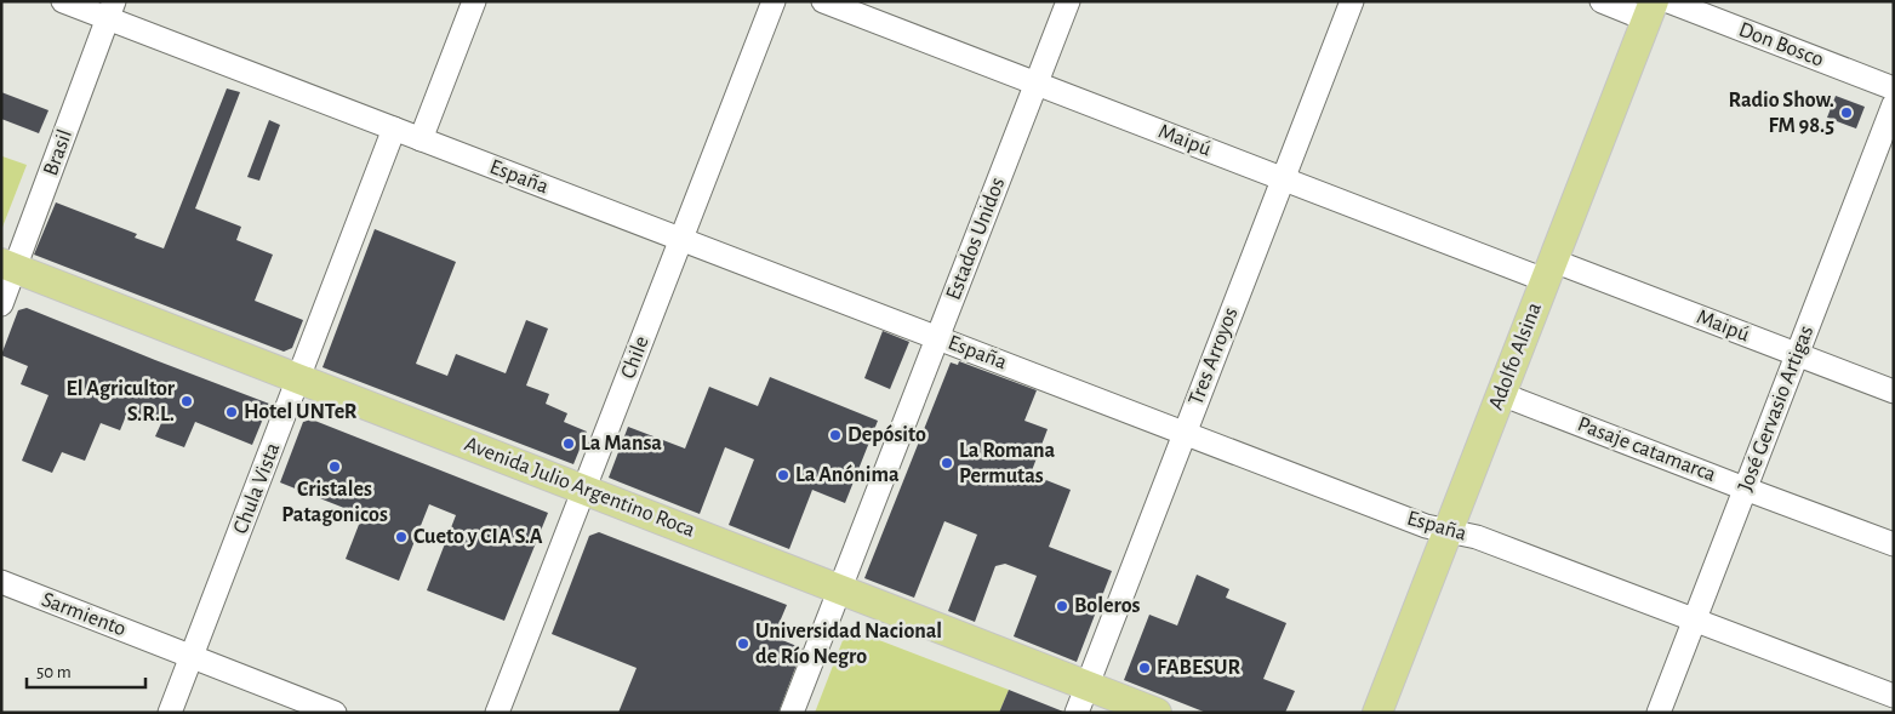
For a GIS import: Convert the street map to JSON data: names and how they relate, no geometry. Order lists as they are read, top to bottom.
{
  "streets": {
    "main road": ["Adolfo Alsina", "Avenida Julio Argentino Roca"],
    "street": [
      "Don Bosco",
      "Maipú",
      "Brasil",
      "España",
      "Estados Unidos",
      "Tres Arroyos",
      "Chile",
      "José Gervasio Artigas",
      "Pasaje catamarca",
      "Chula Vista",
      "Sarmiento"
    ]
  },
  "crossings": [
    ["Maipú", "Estados Unidos"],
    ["Maipú", "Tres Arroyos"],
    ["Maipú", "Adolfo Alsina"],
    ["Maipú", "José Gervasio Artigas"],
    ["Brasil", "España"],
    ["Brasil", "Avenida Julio Argentino Roca"],
    ["España", "Estados Unidos"],
    ["España", "Tres Arroyos"],
    ["España", "Adolfo Alsina"],
    ["España", "Chile"],
    ["España", "José Gervasio Artigas"],
    ["España", "Chula Vista"],
    ["Estados Unidos", "Avenida Julio Argentino Roca"],
    ["Tres Arroyos", "Avenida Julio Argentino Roca"],
    ["Adolfo Alsina", "Pasaje catamarca"],
    ["Chile", "Avenida Julio Argentino Roca"],
    ["José Gervasio Artigas", "Pasaje catamarca"],
    ["Avenida Julio Argentino Roca", "Chula Vista"],
    ["Chula Vista", "Sarmiento"]
  ],
  "places": [
    "Radio Show. FM 98.5",
    "El Agricultor S.R.L.",
    "Hotel UNTeR",
    "Depósito",
    "La Mansa",
    "La Romana Permutas",
    "Cristales Patagonicos",
    "La Anónima",
    "Cueto y CIA S.A",
    "Boleros",
    "Universidad Nacional de Río Negro",
    "FABESUR"
  ],
  "scale_bar": "50 m"
}
